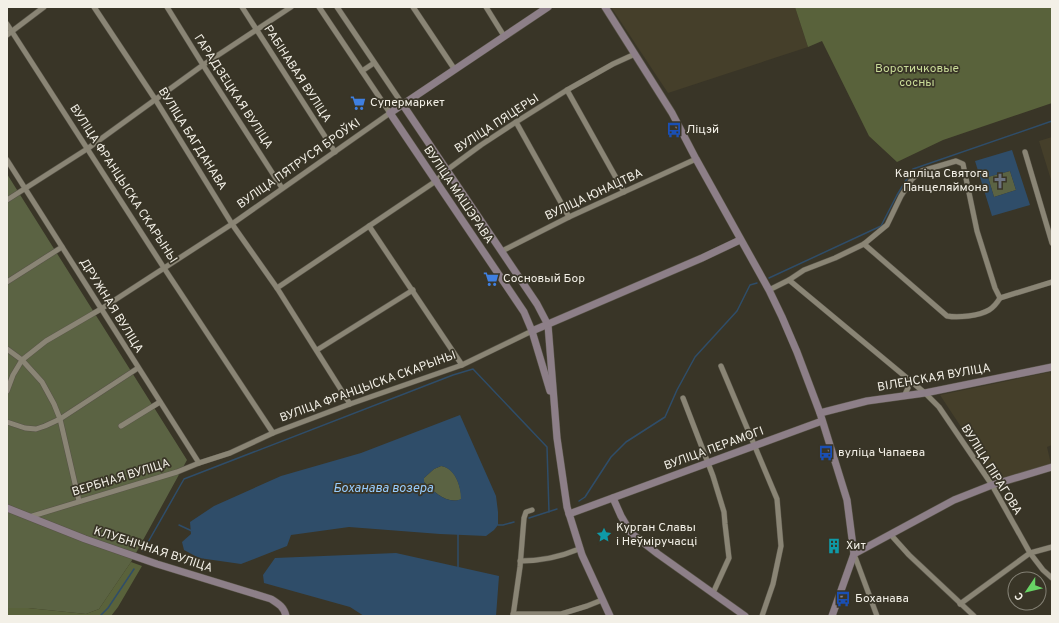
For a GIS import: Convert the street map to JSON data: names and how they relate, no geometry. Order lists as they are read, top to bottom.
{
  "streets": {
    "street": [
      "РАБІНАВАЯ ВУЛІЦА",
      "ГАРАДЗЕЦКАЯ ВУЛІЦА",
      "ВУЛІЦА ПЯЦЕРЫ",
      "ВУЛІЦА БАГДАНАВА",
      "ВУЛІЦА ПЯТРУСЯ БРОЎКІ",
      "ВУЛІЦА ФРАНЦЫСКА СКАРЫНЫ",
      "ВУЛІЦА МАШЭРАВА",
      "ВУЛІЦА ЮНАЦТВА",
      "ДРУЖНАЯ ВУЛІЦА",
      "ВІЛЕНСКАЯ ВУЛІЦА",
      "ВУЛІЦА ПЕРАМОГІ",
      "ВУЛІЦА ПІРАГОВА",
      "ВЕРБНАЯ ВУЛІЦА",
      "КЛУБНІЧНАЯ ВУЛІЦА"
    ]
  },
  "crossings": [
    ["РАБІНАВАЯ ВУЛІЦА", "ВУЛІЦА ПЯТРУСЯ БРОЎКІ"],
    ["ГАРАДЗЕЦКАЯ ВУЛІЦА", "ВУЛІЦА ПЯТРУСЯ БРОЎКІ"],
    ["ВУЛІЦА ПЯЦЕРЫ", "ВУЛІЦА БАГДАНАВА"],
    ["ВУЛІЦА ПЯЦЕРЫ", "ВУЛІЦА МАШЭРАВА"],
    ["ВУЛІЦА БАГДАНАВА", "ВУЛІЦА ПЯТРУСЯ БРОЎКІ"],
    ["ВУЛІЦА БАГДАНАВА", "ВУЛІЦА ФРАНЦЫСКА СКАРЫНЫ"],
    ["ВУЛІЦА ПЯТРУСЯ БРОЎКІ", "ВУЛІЦА ФРАНЦЫСКА СКАРЫНЫ"],
    ["ВУЛІЦА ПЯТРУСЯ БРОЎКІ", "ВУЛІЦА МАШЭРАВА"],
    ["ВУЛІЦА ПЯТРУСЯ БРОЎКІ", "ДРУЖНАЯ ВУЛІЦА"],
    ["ВУЛІЦА ФРАНЦЫСКА СКАРЫНЫ", "ВУЛІЦА МАШЭРАВА"],
    ["ВУЛІЦА МАШЭРАВА", "ВУЛІЦА ЮНАЦТВА"],
    ["ВУЛІЦА МАШЭРАВА", "ВУЛІЦА ПЕРАМОГІ"],
    ["ДРУЖНАЯ ВУЛІЦА", "ВЕРБНАЯ ВУЛІЦА"],
    ["ВІЛЕНСКАЯ ВУЛІЦА", "ВУЛІЦА ПІРАГОВА"],
    ["ВЕРБНАЯ ВУЛІЦА", "КЛУБНІЧНАЯ ВУЛІЦА"]
  ],
  "water": ["Боханава возера"],
  "parks": ["Воротичковые сосны"],
  "places": {
    "supermarket": ["Супермаркет", "Сосновый Бор"],
    "bus stop": ["Ліцэй", "вуліца Чапаева", "Боханава"],
    "church": ["Капліца Святога Панцеляймона"],
    "place": ["Курган Славы і Неўміручасці"],
    "building": ["Хит"]
  },
  "north": "bottom left"
}
